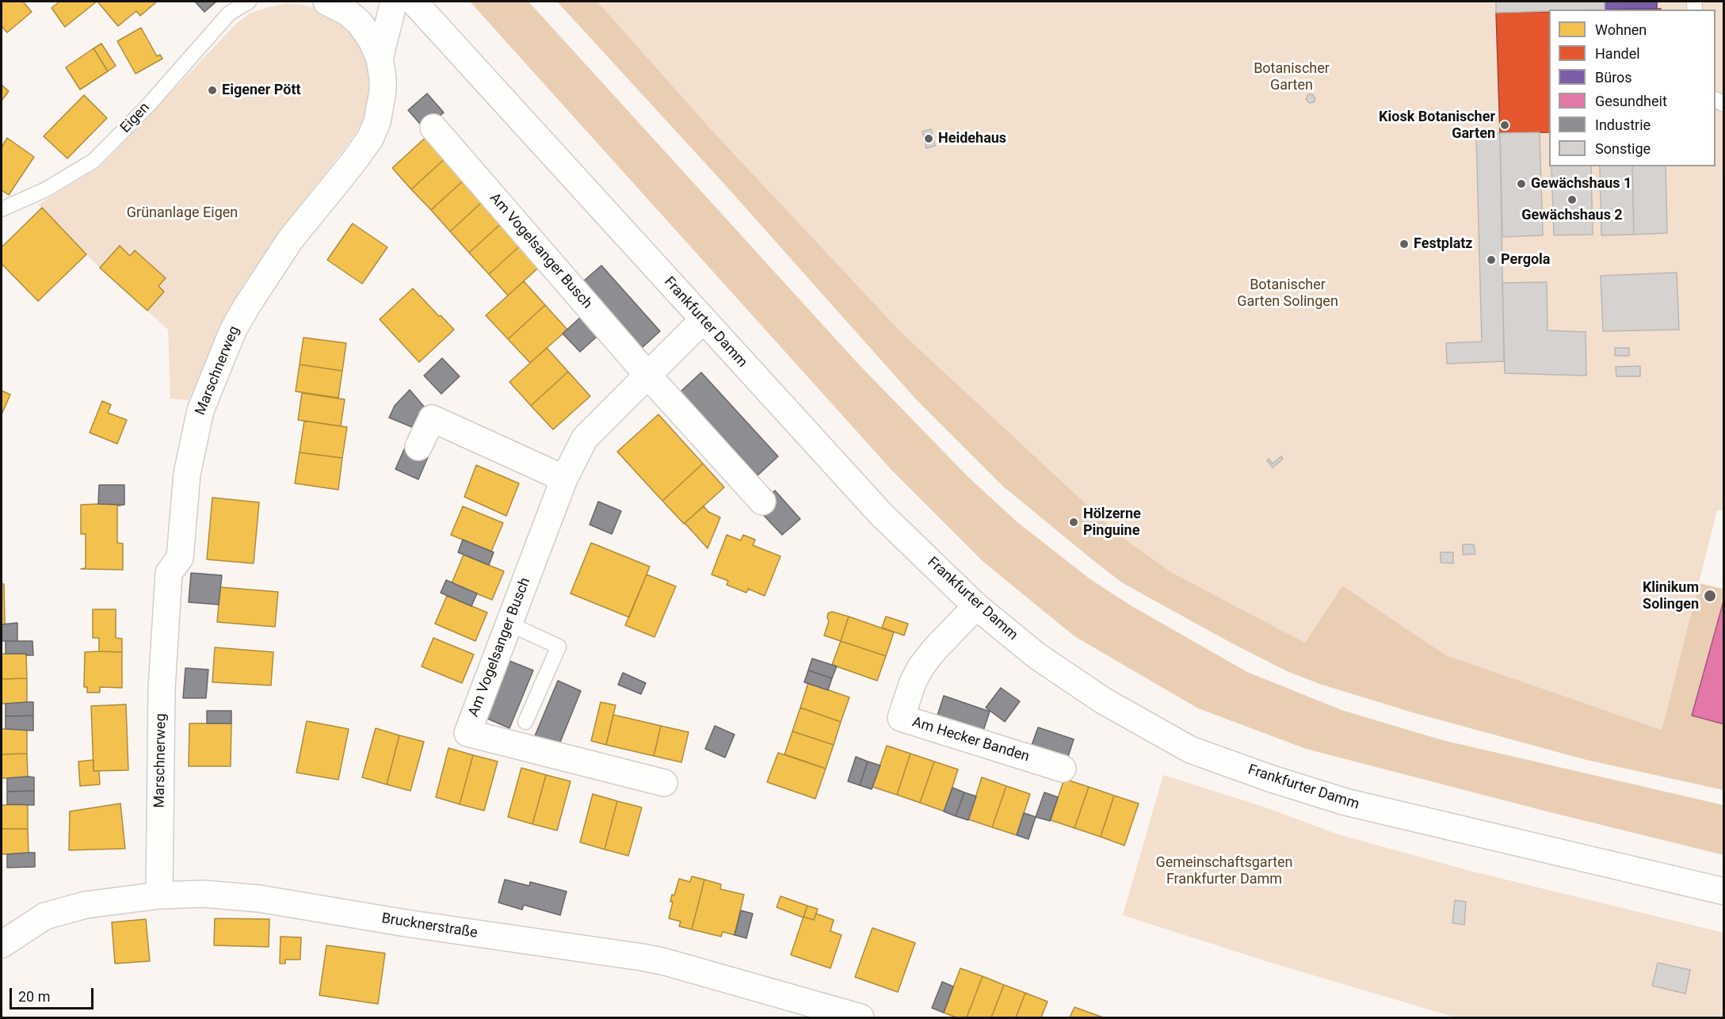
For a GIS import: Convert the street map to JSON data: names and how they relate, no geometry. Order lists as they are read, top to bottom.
{
  "streets": {
    "street": [
      "Am Vogelsanger Busch",
      "Frankfurter Damm",
      "Marschnerweg",
      "Am Hecker Banden",
      "Brucknerstraße"
    ],
    "lane": ["Eigen"]
  },
  "crossings": [
    ["Am Vogelsanger Busch", "Frankfurter Damm"],
    ["Frankfurter Damm", "Am Hecker Banden"],
    ["Marschnerweg", "Brucknerstraße"]
  ],
  "parks": [
    "Botanischer Garten",
    "Grünanlage Eigen",
    "Botanischer Garten Solingen",
    "Gemeinschaftsgarten Frankfurter Damm"
  ],
  "places": [
    "Eigener Pött",
    "Kiosk Botanischer Garten",
    "Heidehaus",
    "Gewächshaus 1",
    "Gewächshaus 2",
    "Festplatz",
    "Pergola",
    "Hölzerne Pinguine",
    "Klinikum Solingen"
  ],
  "legend": [
    "Wohnen",
    "Handel",
    "Büros",
    "Gesundheit",
    "Industrie",
    "Sonstige"
  ],
  "scale_bar": "20 m"
}
